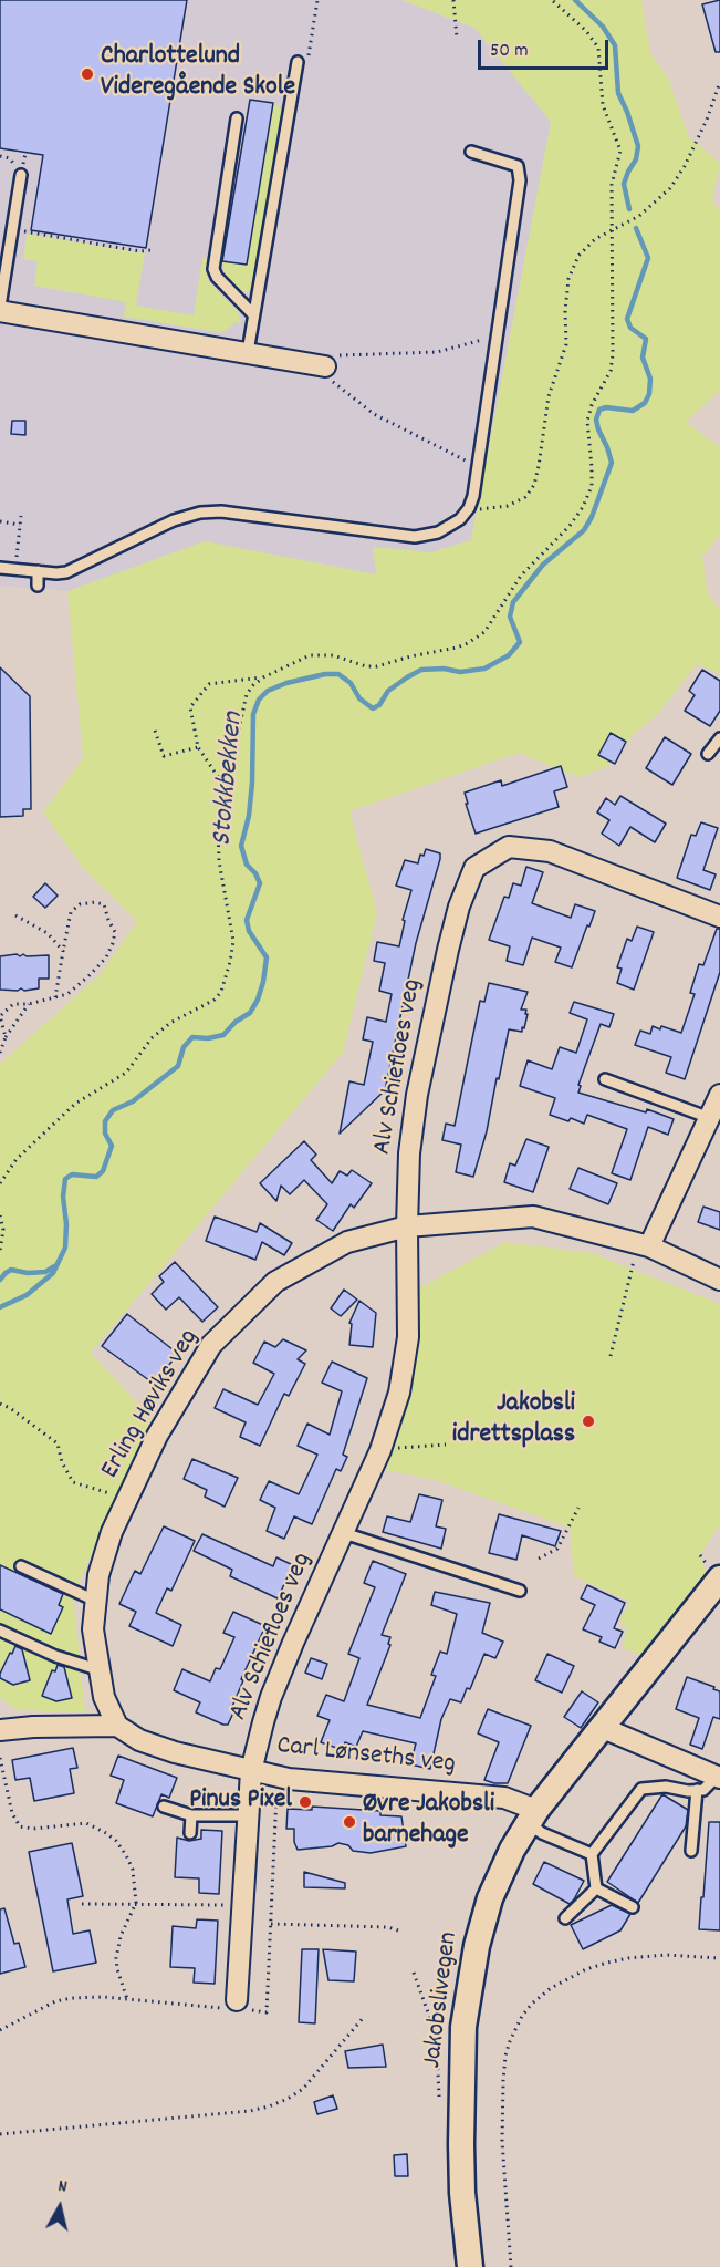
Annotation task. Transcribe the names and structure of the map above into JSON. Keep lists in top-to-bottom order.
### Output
{
  "streets": {
    "street": [
      "Alv Schiefloes veg",
      "Erling Høviks veg",
      "Carl Lønseths veg",
      "Jakobslivegen"
    ]
  },
  "crossings": [
    ["Alv Schiefloes veg", "Erling Høviks veg"],
    ["Alv Schiefloes veg", "Carl Lønseths veg"],
    ["Erling Høviks veg", "Carl Lønseths veg"],
    ["Carl Lønseths veg", "Jakobslivegen"]
  ],
  "water": ["Stokkbekken"],
  "places": [
    "Charlottelund Videregående Skole",
    "Jakobsli idrettsplass",
    "Pinus Pixel",
    "Øvre Jakobsli barnehage"
  ],
  "scale_bar": "50 m",
  "north": "top"
}
